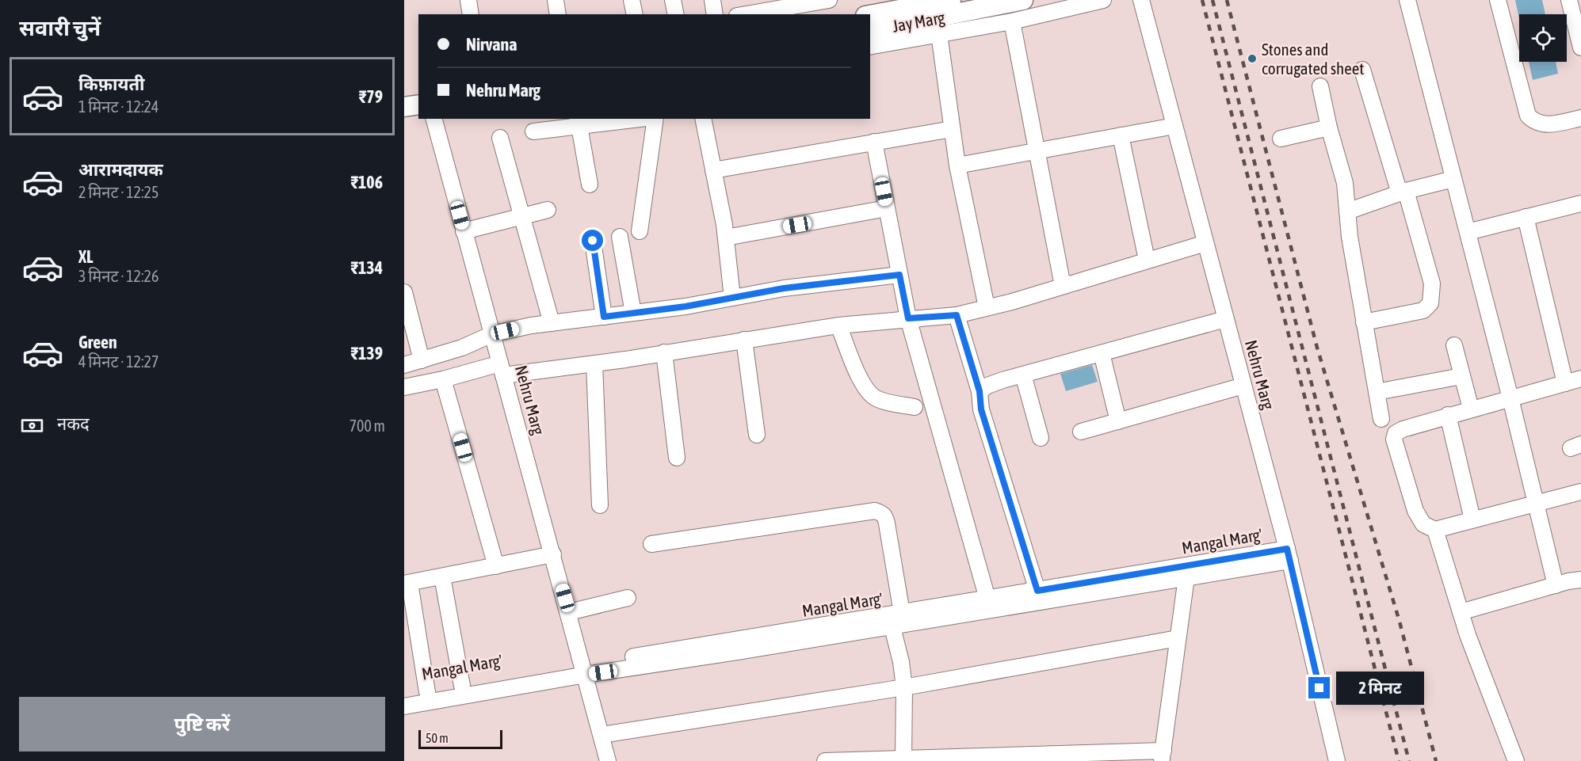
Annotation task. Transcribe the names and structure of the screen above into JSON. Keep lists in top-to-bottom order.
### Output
{
  "streets": {
    "main road": ["Jay Marg"],
    "street": ["Nehru Marg", "Mangal Marg'"]
  },
  "crossings": [
    ["Nehru Marg", "Mangal Marg'"]
  ],
  "places": ["Stones and corrugated sheet"],
  "scale_bar": "50 m",
  "page": {
    "heading": "सवारी चुनें",
    "banner": ["Nirvana", "Nehru Marg"],
    "list": [
      {
        "name": "किफ़ायती",
        "note": "1 मिनट · 12:24",
        "value": "₹79"
      },
      {
        "name": "आरामदायक",
        "note": "2 मिनट · 12:25",
        "value": "₹106"
      },
      {
        "name": "XL",
        "note": "3 मिनट · 12:26",
        "value": "₹134"
      },
      {
        "name": "Green",
        "note": "4 मिनट · 12:27",
        "value": "₹139"
      }
    ],
    "pay": ["नकद", "700 m"],
    "bubble": "2 मिनट",
    "buttons": "पुष्टि करें",
    "scale": "50 m"
  }
}
